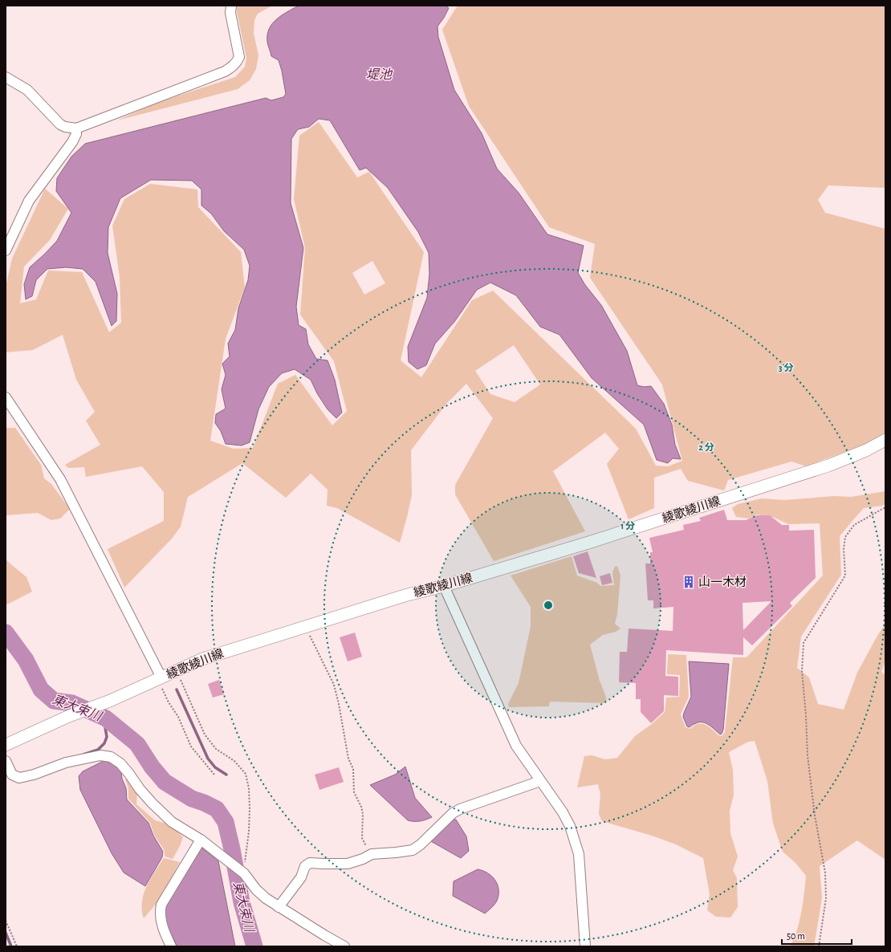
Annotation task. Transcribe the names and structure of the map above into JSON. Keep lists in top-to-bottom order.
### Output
{
  "streets": {
    "main road": ["綾歌綾川線"]
  },
  "water": ["堤池", "東大束川"],
  "places": {
    "building": ["山一木材"]
  },
  "scale_bar": "50 m",
  "rings": ["3 分", "2 分", "1 分"]
}
